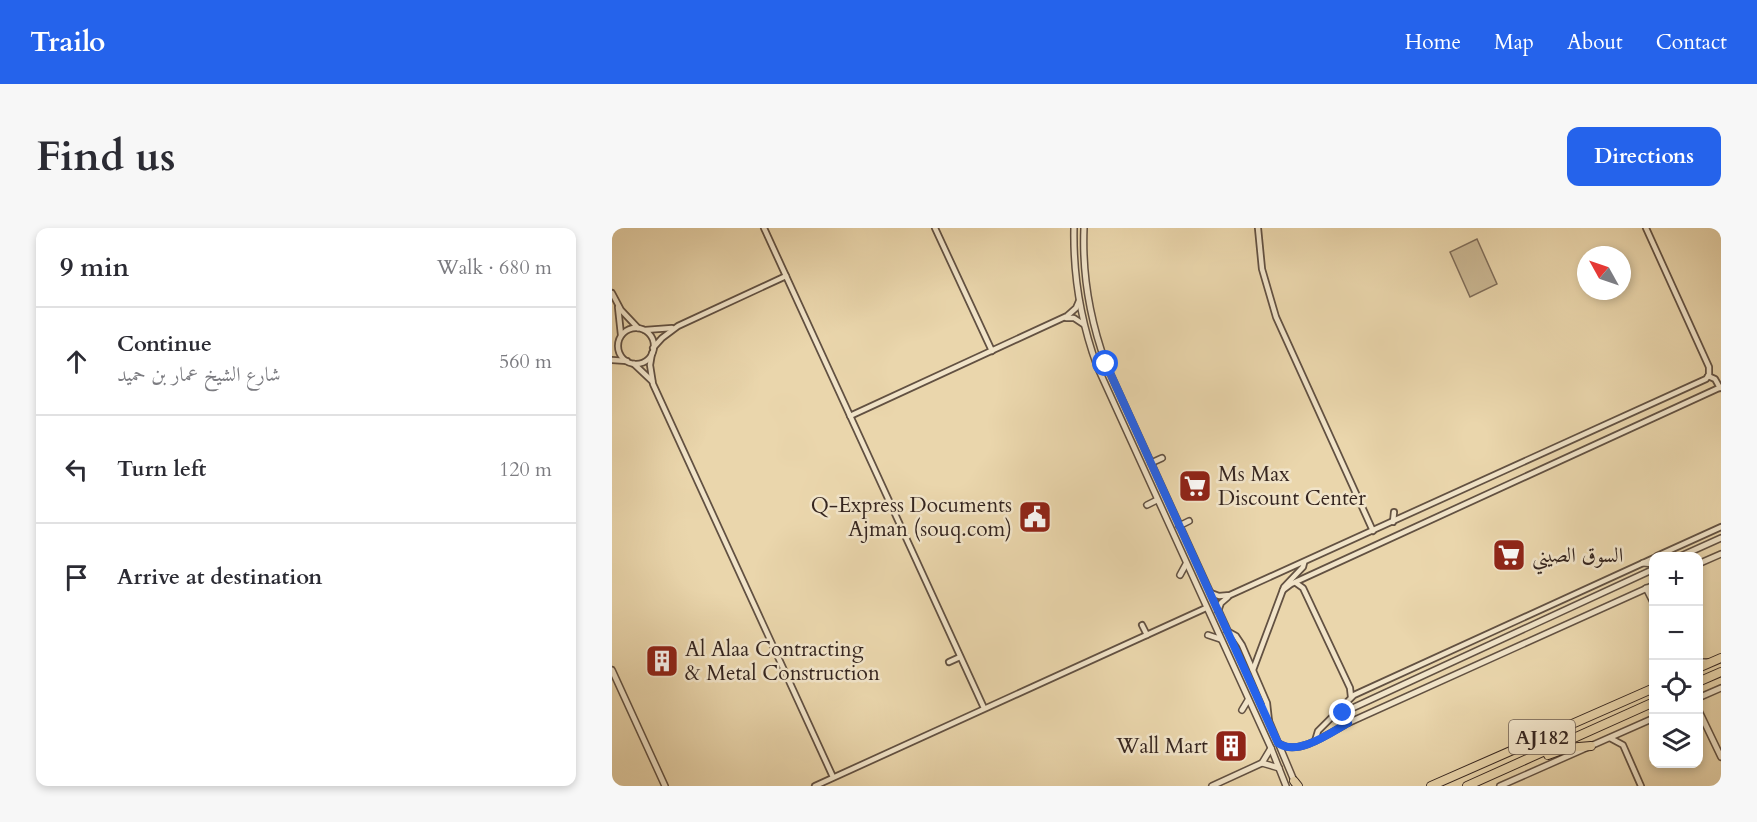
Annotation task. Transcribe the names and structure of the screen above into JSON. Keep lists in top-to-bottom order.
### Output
{
  "streets": {
    "highway": ["AJ182"]
  },
  "places": {
    "supermarket": ["Ms Max Discount Center", "السوق الصيني"],
    "public building": ["Q-Express Documents Ajman (souq.com)"],
    "building": ["Al Alaa Contracting & Metal Construction", "Wall Mart"]
  },
  "north": "top left",
  "page": {
    "header": "Trailo",
    "nav": [
      "Home",
      "Map",
      "About",
      "Contact"
    ],
    "buttons": "Directions",
    "title": "Find us",
    "heading": ["9 min", "Walk · 680 m"],
    "list": [
      ["Continue", "شارع الشيخ عمار بن حميد", "560 m"],
      ["Turn left", "120 m"],
      "Arrive at destination"
    ],
    "map_buttons": ["+", "−"]
  }
}
